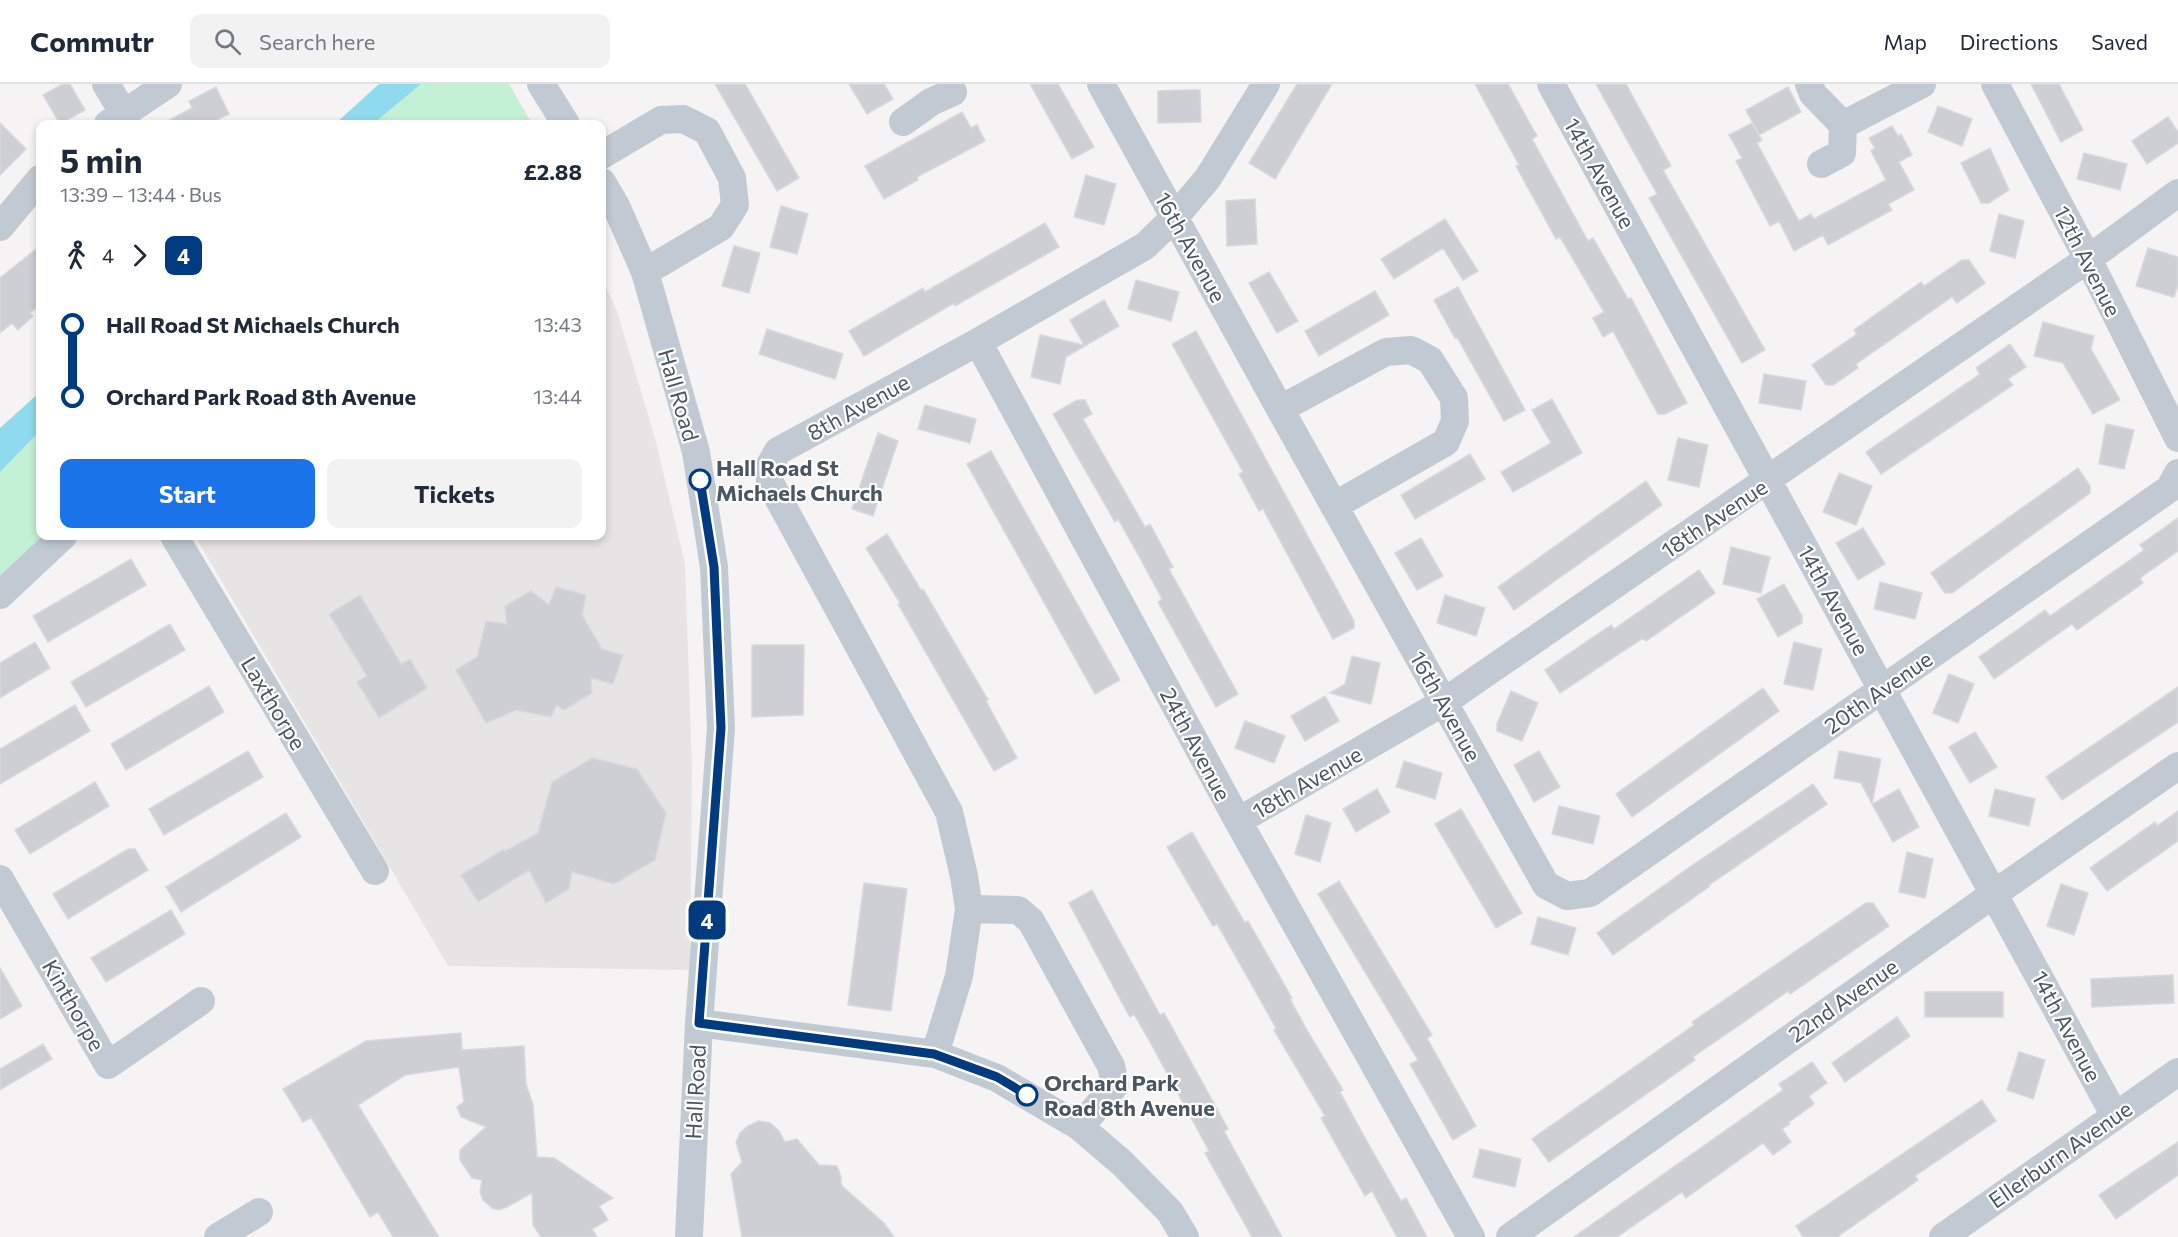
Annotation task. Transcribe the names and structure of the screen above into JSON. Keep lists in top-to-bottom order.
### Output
{
  "streets": {
    "street": [
      "14th Avenue",
      "16th Avenue",
      "12th Avenue",
      "Hall Road",
      "8th Avenue",
      "18th Avenue",
      "20th Avenue",
      "Laxthorpe",
      "24th Avenue",
      "22nd Avenue",
      "Kinthorpe",
      "Ellerburn Avenue"
    ]
  },
  "crossings": [
    ["14th Avenue", "18th Avenue"],
    ["14th Avenue", "20th Avenue"],
    ["14th Avenue", "22nd Avenue"],
    ["14th Avenue", "Ellerburn Avenue"],
    ["16th Avenue", "8th Avenue"],
    ["16th Avenue", "18th Avenue"],
    ["16th Avenue", "20th Avenue"],
    ["12th Avenue", "18th Avenue"],
    ["8th Avenue", "24th Avenue"],
    ["18th Avenue", "24th Avenue"]
  ],
  "places": ["Hall Road St Michaels Church", "Orchard Park Road 8th Avenue"],
  "lines": ["bus line 4"],
  "page": {
    "header": "Commutr",
    "search": "Search here",
    "nav": ["Map", "Directions", "Saved"],
    "on_map": "4",
    "heading": ["5 min", "13:39 – 13:44 · Bus", "£2.88"],
    "legs": ["4", "4"],
    "list": [
      {
        "name": "Hall Road St Michaels Church",
        "value": "13:43"
      },
      {
        "name": "Orchard Park Road 8th Avenue",
        "value": "13:44"
      }
    ],
    "buttons": ["Start", "Tickets"]
  }
}
